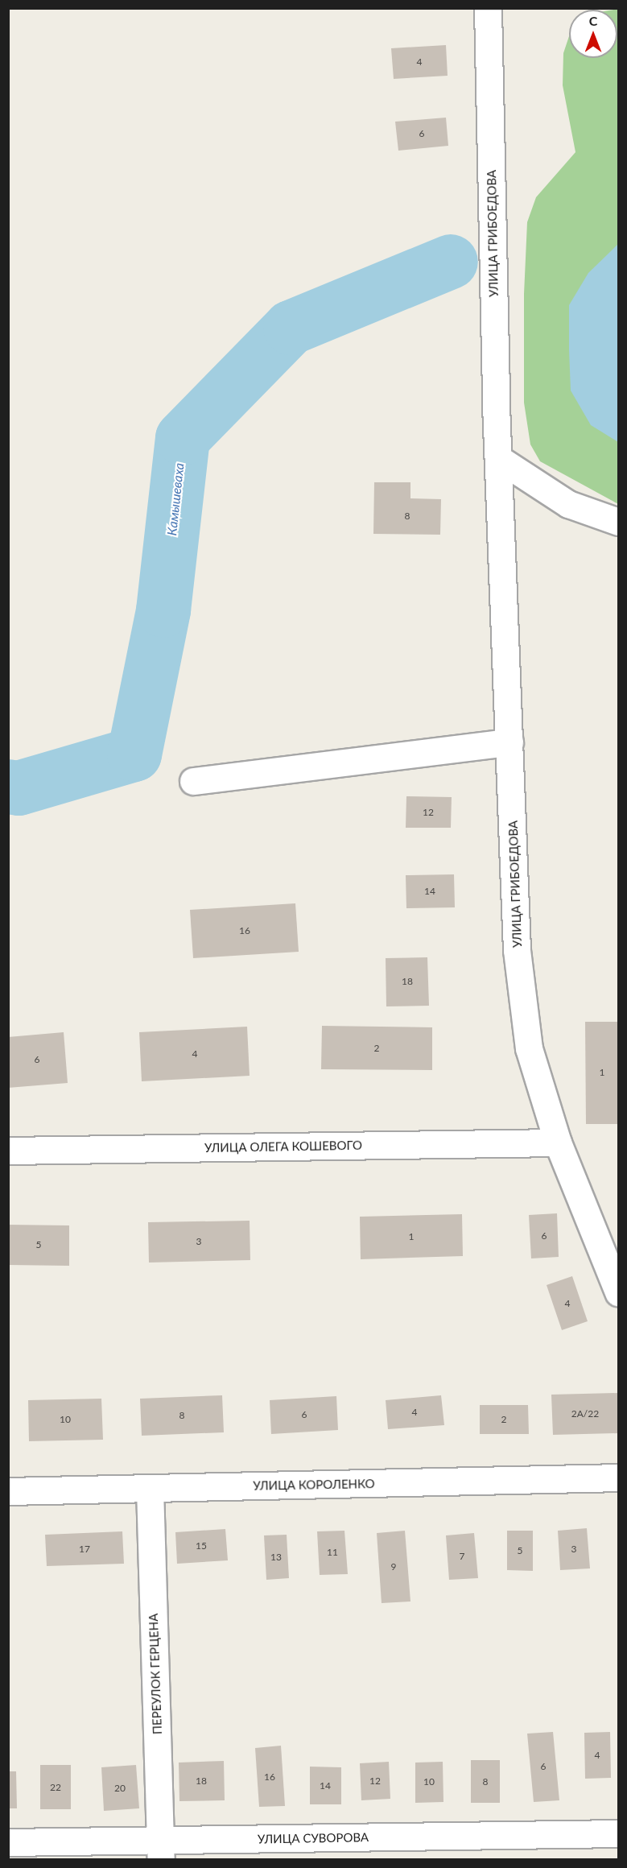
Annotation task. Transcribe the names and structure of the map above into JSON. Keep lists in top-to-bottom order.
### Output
{
  "streets": {
    "street": [
      "УЛИЦА ГРИБОЕДОВА",
      "УЛИЦА ОЛЕГА КОШЕВОГО",
      "УЛИЦА КОРОЛЕНКО",
      "ПЕРЕУЛОК ГЕРЦЕНА",
      "УЛИЦА СУВОРОВА"
    ]
  },
  "crossings": [
    ["УЛИЦА ГРИБОЕДОВА", "УЛИЦА ОЛЕГА КОШЕВОГО"],
    ["УЛИЦА КОРОЛЕНКО", "ПЕРЕУЛОК ГЕРЦЕНА"],
    ["ПЕРЕУЛОК ГЕРЦЕНА", "УЛИЦА СУВОРОВА"]
  ],
  "water": ["Камышеваха"],
  "house_numbers": [
    "4",
    "6",
    "8",
    "12",
    "14",
    "16",
    "18",
    "2",
    "4",
    "6",
    "1",
    "6",
    "1",
    "3",
    "5",
    "4",
    "4",
    "2А/22",
    "6",
    "8",
    "10",
    "2",
    "15",
    "17",
    "3",
    "5",
    "11",
    "7",
    "13",
    "9",
    "4",
    "6",
    "16",
    "18",
    "12",
    "10",
    "8",
    "14",
    "22",
    "20"
  ],
  "north": "top"
}
